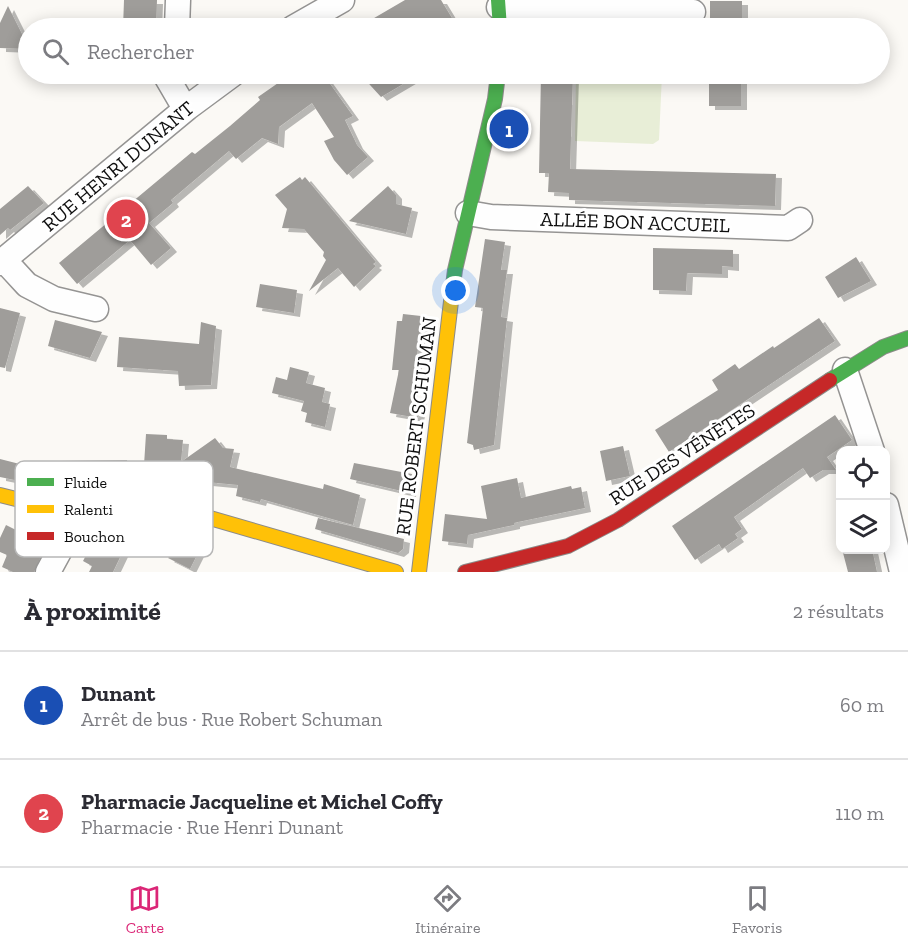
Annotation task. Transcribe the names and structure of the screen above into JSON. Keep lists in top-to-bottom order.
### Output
{
  "streets": {
    "street": [
      "RUE HENRI DUNANT",
      "ALLÉE BON ACCUEIL",
      "RUE ROBERT SCHUMAN",
      "RUE DES VÉNÈTES"
    ]
  },
  "crossings": [
    ["ALLÉE BON ACCUEIL", "RUE ROBERT SCHUMAN"]
  ],
  "legend": ["Fluide", "Ralenti", "Bouchon"],
  "page": {
    "search": "Rechercher",
    "pins": ["1", "2"],
    "heading": ["À proximité", "2 résultats"],
    "list": [
      {
        "mark": "1",
        "name": "Dunant",
        "note": "Arrêt de bus · Rue Robert Schuman",
        "value": "60 m"
      },
      {
        "mark": "2",
        "name": "Pharmacie Jacqueline et Michel Coffy",
        "note": "Pharmacie · Rue Henri Dunant",
        "value": "110 m"
      }
    ],
    "nav": ["Carte", "Itinéraire", "Favoris"]
  }
}
